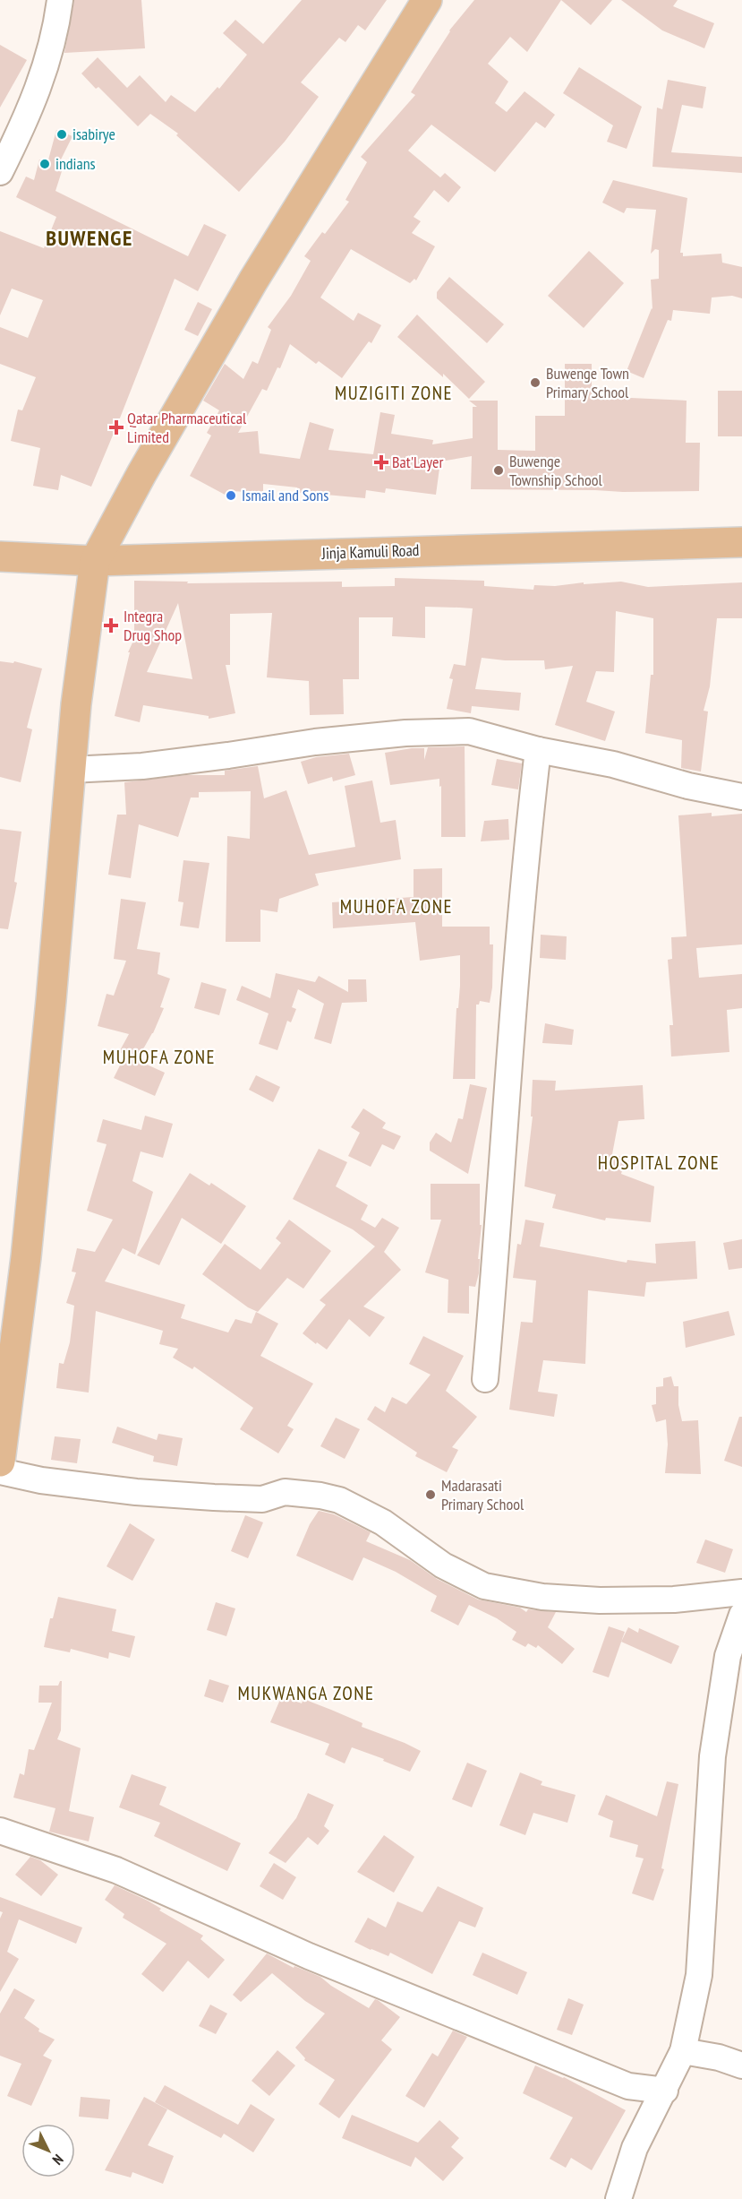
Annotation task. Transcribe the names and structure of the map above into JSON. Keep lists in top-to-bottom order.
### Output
{
  "streets": {
    "main road": ["Jinja Kamuli Road"]
  },
  "districts": [
    "BUWENGE",
    "MUZIGITI ZONE",
    "MUHOFA ZONE",
    "MUHOFA ZONE",
    "HOSPITAL ZONE",
    "MUKWANGA ZONE"
  ],
  "places": {
    "other": [
      "isabirye",
      "indians",
      "Buwenge Town Primary School",
      "Buwenge Township School",
      "Ismail and Sons",
      "Madarasati Primary School"
    ],
    "health": ["Qatar Pharmaceutical Limited", "Bat'Layer", "Integra Drug Shop"]
  },
  "north": "bottom right"
}
